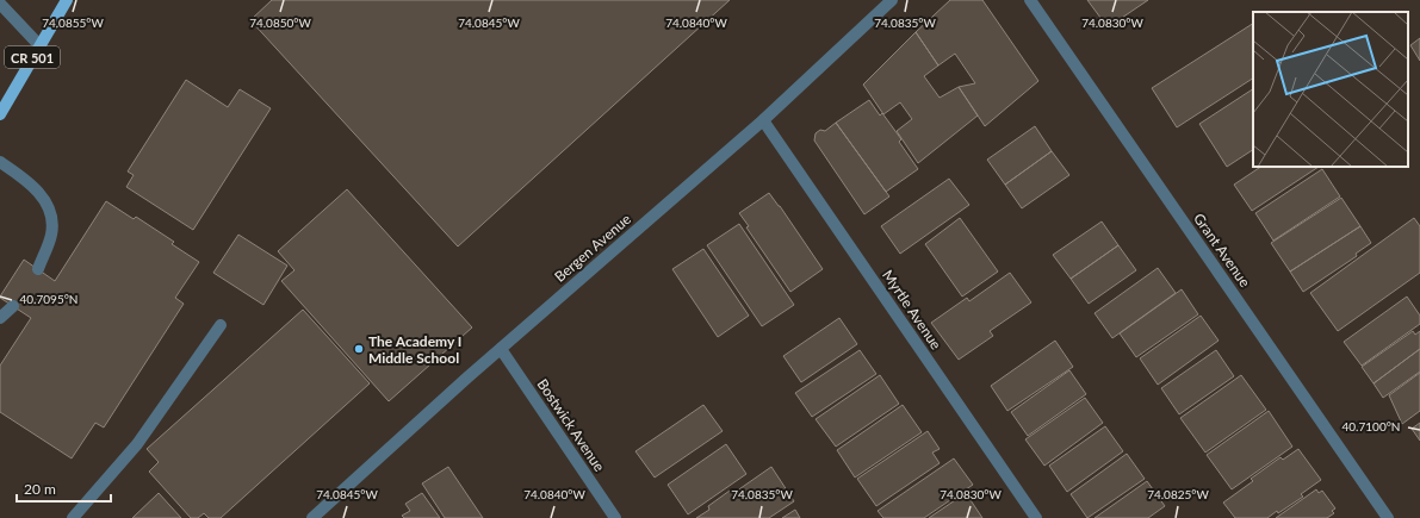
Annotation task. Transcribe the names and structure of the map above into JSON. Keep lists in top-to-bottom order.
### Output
{
  "streets": {
    "main road": ["CR 501"],
    "street": [
      "Bergen Avenue",
      "Grant Avenue",
      "Myrtle Avenue",
      "Bostwick Avenue"
    ]
  },
  "crossings": [
    ["Bergen Avenue", "Myrtle Avenue"],
    ["Bergen Avenue", "Bostwick Avenue"]
  ],
  "places": ["The Academy I Middle School"],
  "scale_bar": "20 m",
  "coordinates": [
    "74.0855°W",
    "74.0850°W",
    "74.0845°W",
    "74.0840°W",
    "74.0835°W",
    "74.0830°W",
    "40.7095°N",
    "40.7100°N",
    "74.0825°W"
  ]
}
